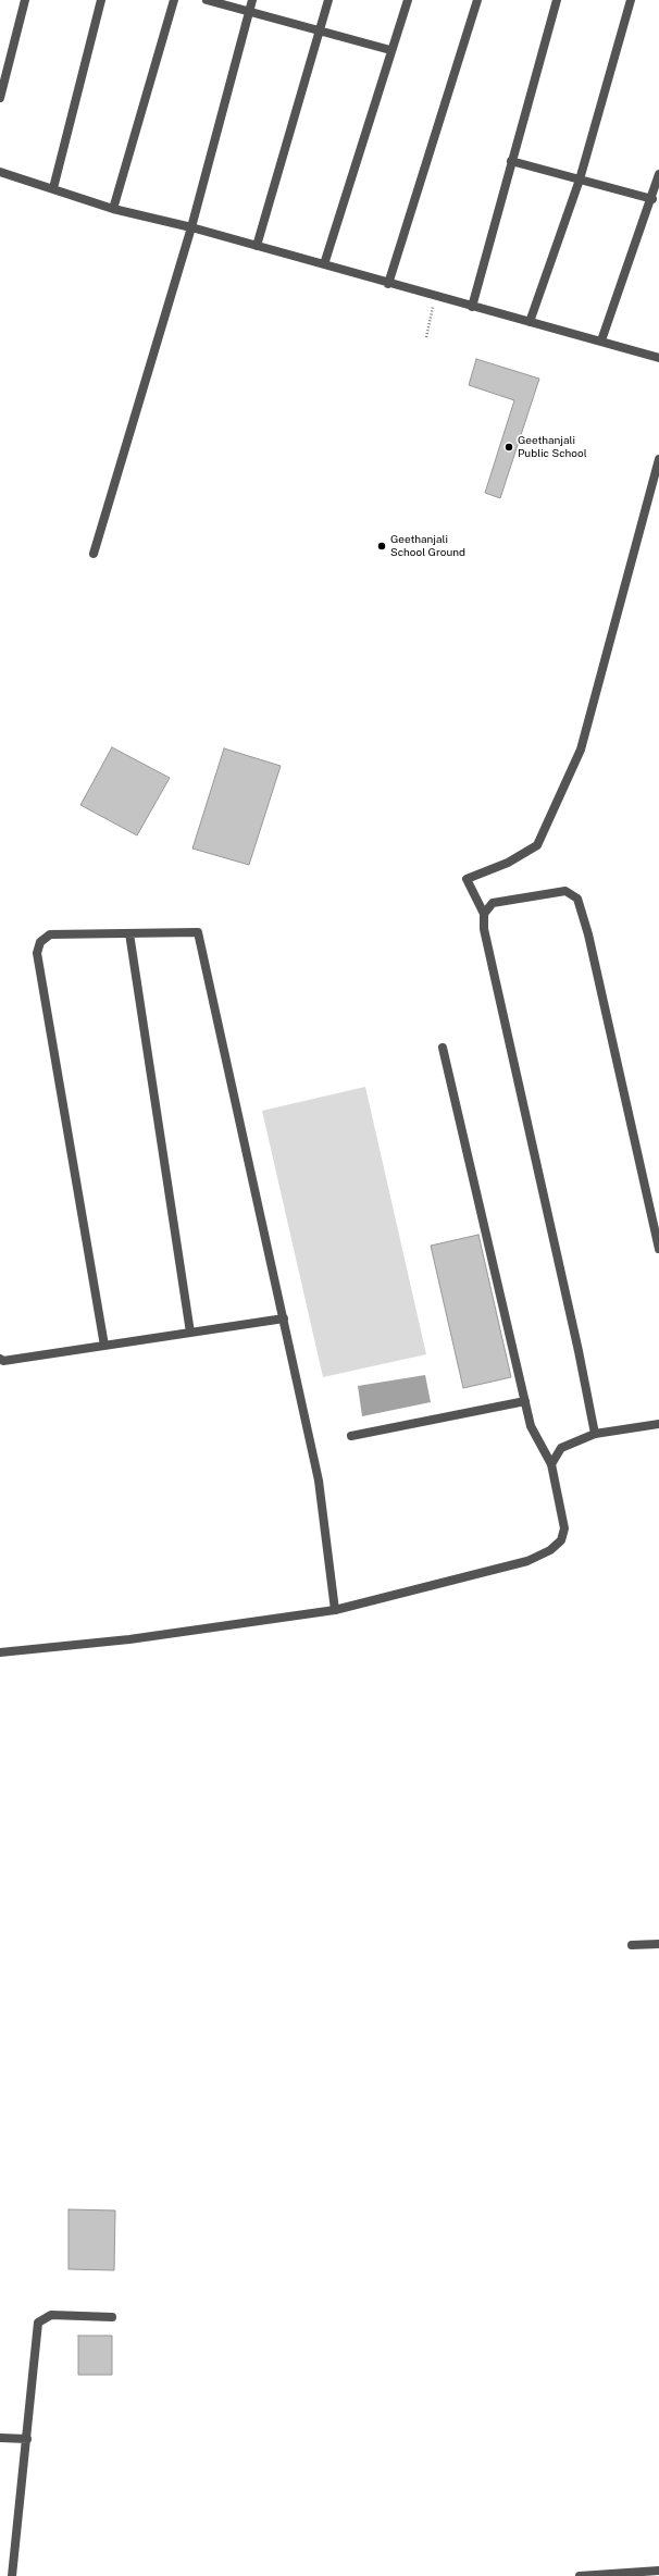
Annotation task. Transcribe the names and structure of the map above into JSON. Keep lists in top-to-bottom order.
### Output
{
  "places": ["Geethanjali Public School", "Geethanjali School Ground"]
}
